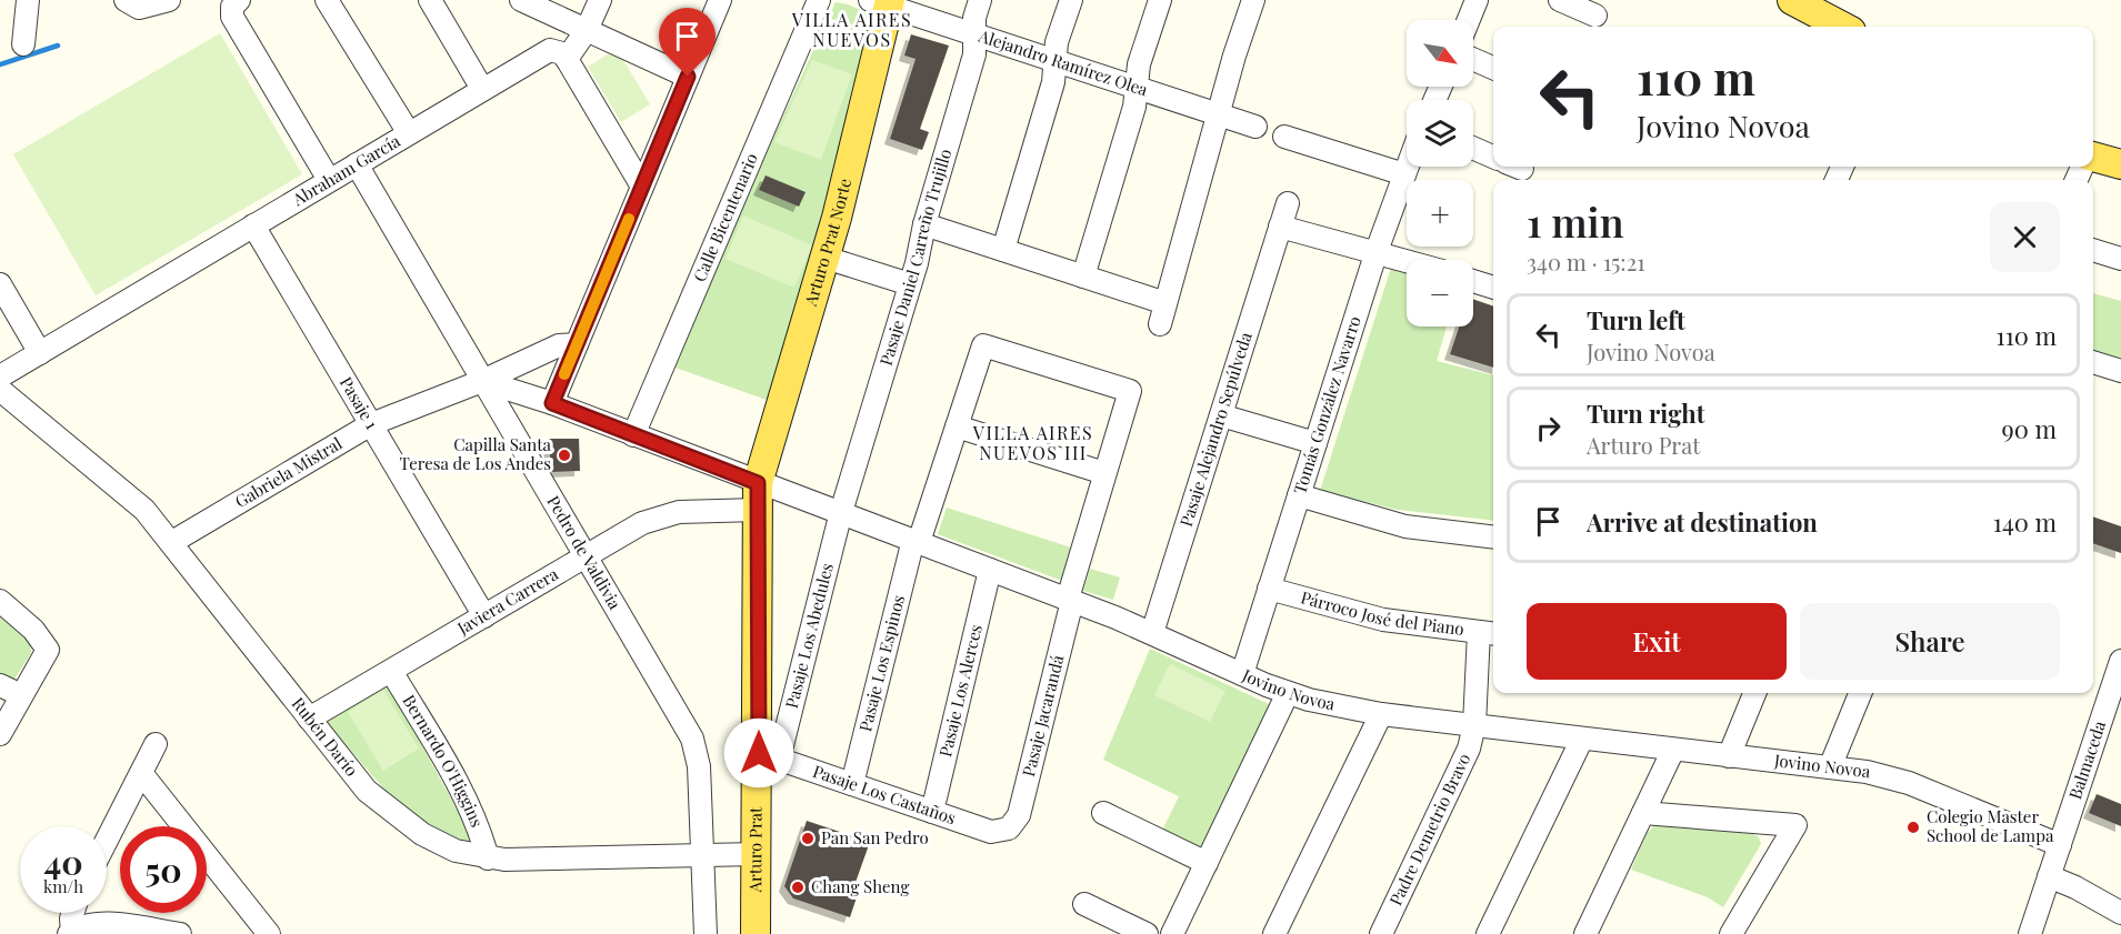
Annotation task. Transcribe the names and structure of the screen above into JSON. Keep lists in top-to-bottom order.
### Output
{
  "streets": {
    "main road": ["Arturo Prat Norte", "Arturo Prat"],
    "street": [
      "Alejandro Ramírez Olea",
      "Abraham García",
      "Calle Bicentenario",
      "Pasaje Daniel Carreño Trujillo",
      "Pasaje 1",
      "Tomás González Navarro",
      "Pasaje Alejandro Sepúlveda",
      "Gabriela Mistral",
      "Pedro de Valdivia",
      "Javiera Carrera",
      "Párroco José del Piano",
      "Pasaje Los Abedules",
      "Pasaje Los Espinos",
      "Jovino Novoa",
      "Pasaje Los Alerces",
      "Pasaje Jacarandá",
      "Rubén Darío",
      "Balmaceda",
      "Bernardo O'Higgins",
      "Pasaje Los Castaños",
      "Padre Demetrio Bravo"
    ]
  },
  "crossings": [
    ["Alejandro Ramírez Olea", "Arturo Prat Norte"],
    ["Alejandro Ramírez Olea", "Pasaje Daniel Carreño Trujillo"],
    ["Abraham García", "Pasaje 1"],
    ["Abraham García", "Pedro de Valdivia"],
    ["Calle Bicentenario", "Jovino Novoa"],
    ["Arturo Prat Norte", "Javiera Carrera"],
    ["Arturo Prat Norte", "Jovino Novoa"],
    ["Arturo Prat Norte", "Arturo Prat"],
    ["Pasaje Daniel Carreño Trujillo", "Pasaje Los Abedules"],
    ["Pasaje Daniel Carreño Trujillo", "Jovino Novoa"],
    ["Pasaje 1", "Gabriela Mistral"],
    ["Pasaje 1", "Javiera Carrera"],
    ["Tomás González Navarro", "Párroco José del Piano"],
    ["Tomás González Navarro", "Jovino Novoa"],
    ["Pasaje Alejandro Sepúlveda", "Jovino Novoa"],
    ["Gabriela Mistral", "Pedro de Valdivia"],
    ["Gabriela Mistral", "Rubén Darío"],
    ["Pedro de Valdivia", "Javiera Carrera"],
    ["Pedro de Valdivia", "Rubén Darío"],
    ["Javiera Carrera", "Jovino Novoa"],
    ["Javiera Carrera", "Rubén Darío"],
    ["Javiera Carrera", "Bernardo O'Higgins"],
    ["Javiera Carrera", "Arturo Prat"],
    ["Párroco José del Piano", "Padre Demetrio Bravo"],
    ["Pasaje Los Abedules", "Jovino Novoa"],
    ["Pasaje Los Abedules", "Pasaje Los Castaños"],
    ["Pasaje Los Abedules", "Arturo Prat"],
    ["Pasaje Los Espinos", "Jovino Novoa"],
    ["Pasaje Los Espinos", "Pasaje Jacarandá"],
    ["Pasaje Los Espinos", "Pasaje Los Castaños"],
    ["Jovino Novoa", "Pasaje Los Alerces"],
    ["Jovino Novoa", "Pasaje Jacarandá"],
    ["Jovino Novoa", "Balmaceda"],
    ["Jovino Novoa", "Padre Demetrio Bravo"],
    ["Jovino Novoa", "Arturo Prat"],
    ["Pasaje Los Alerces", "Pasaje Los Castaños"],
    ["Pasaje Jacarandá", "Pasaje Los Castaños"],
    ["Rubén Darío", "Bernardo O'Higgins"],
    ["Rubén Darío", "Arturo Prat"],
    ["Pasaje Los Castaños", "Arturo Prat"]
  ],
  "districts": ["VILLA AIRES NUEVOS", "VILLA AIRES NUEVOS III"],
  "places": [
    "Capilla Santa Teresa de Los Andes",
    "Colegio Master School de Lampa",
    "Pan San Pedro",
    "Chang Sheng"
  ],
  "north": "bottom right",
  "page": {
    "map_buttons": ["+", "−"],
    "turn": ["110 m", "Jovino Novoa"],
    "heading": ["1 min", "340 m · 15:21"],
    "list": [
      {
        "name": "Turn left",
        "note": "Jovino Novoa",
        "value": "110 m"
      },
      {
        "name": "Turn right",
        "note": "Arturo Prat",
        "value": "90 m"
      },
      {
        "name": "Arrive at destination",
        "value": "140 m"
      }
    ],
    "buttons": ["Exit", "Share"],
    "speed": "40 km/h",
    "limit": "50"
  }
}
